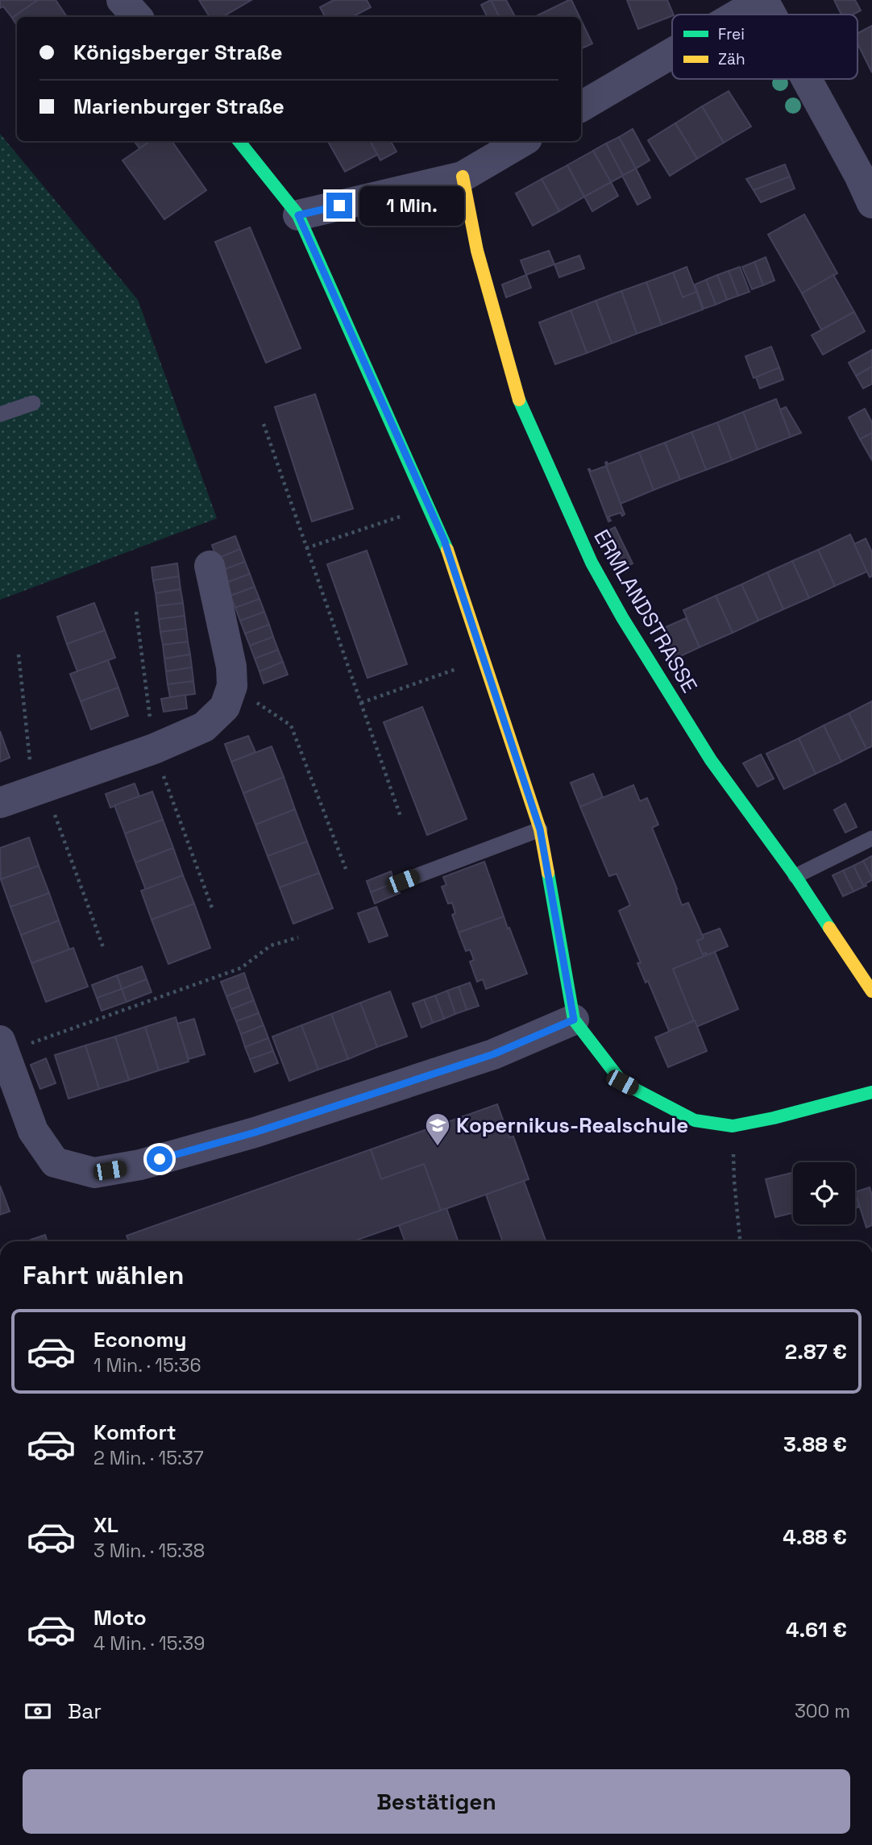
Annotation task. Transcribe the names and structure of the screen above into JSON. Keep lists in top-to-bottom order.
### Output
{
  "streets": {
    "street": ["ERMLANDSTRASSE"]
  },
  "places": {
    "school or university": ["Kopernikus-Realschule"]
  },
  "legend": ["Frei", "Zäh"],
  "page": {
    "banner": ["Königsberger Straße", "Marienburger Straße"],
    "bubble": "1 Min.",
    "heading": "Fahrt wählen",
    "list": [
      {
        "name": "Economy",
        "note": "1 Min. · 15:36",
        "value": "2.87 €"
      },
      {
        "name": "Komfort",
        "note": "2 Min. · 15:37",
        "value": "3.88 €"
      },
      {
        "name": "XL",
        "note": "3 Min. · 15:38",
        "value": "4.88 €"
      },
      {
        "name": "Moto",
        "note": "4 Min. · 15:39",
        "value": "4.61 €"
      }
    ],
    "pay": ["Bar", "300 m"],
    "buttons": "Bestätigen"
  }
}
